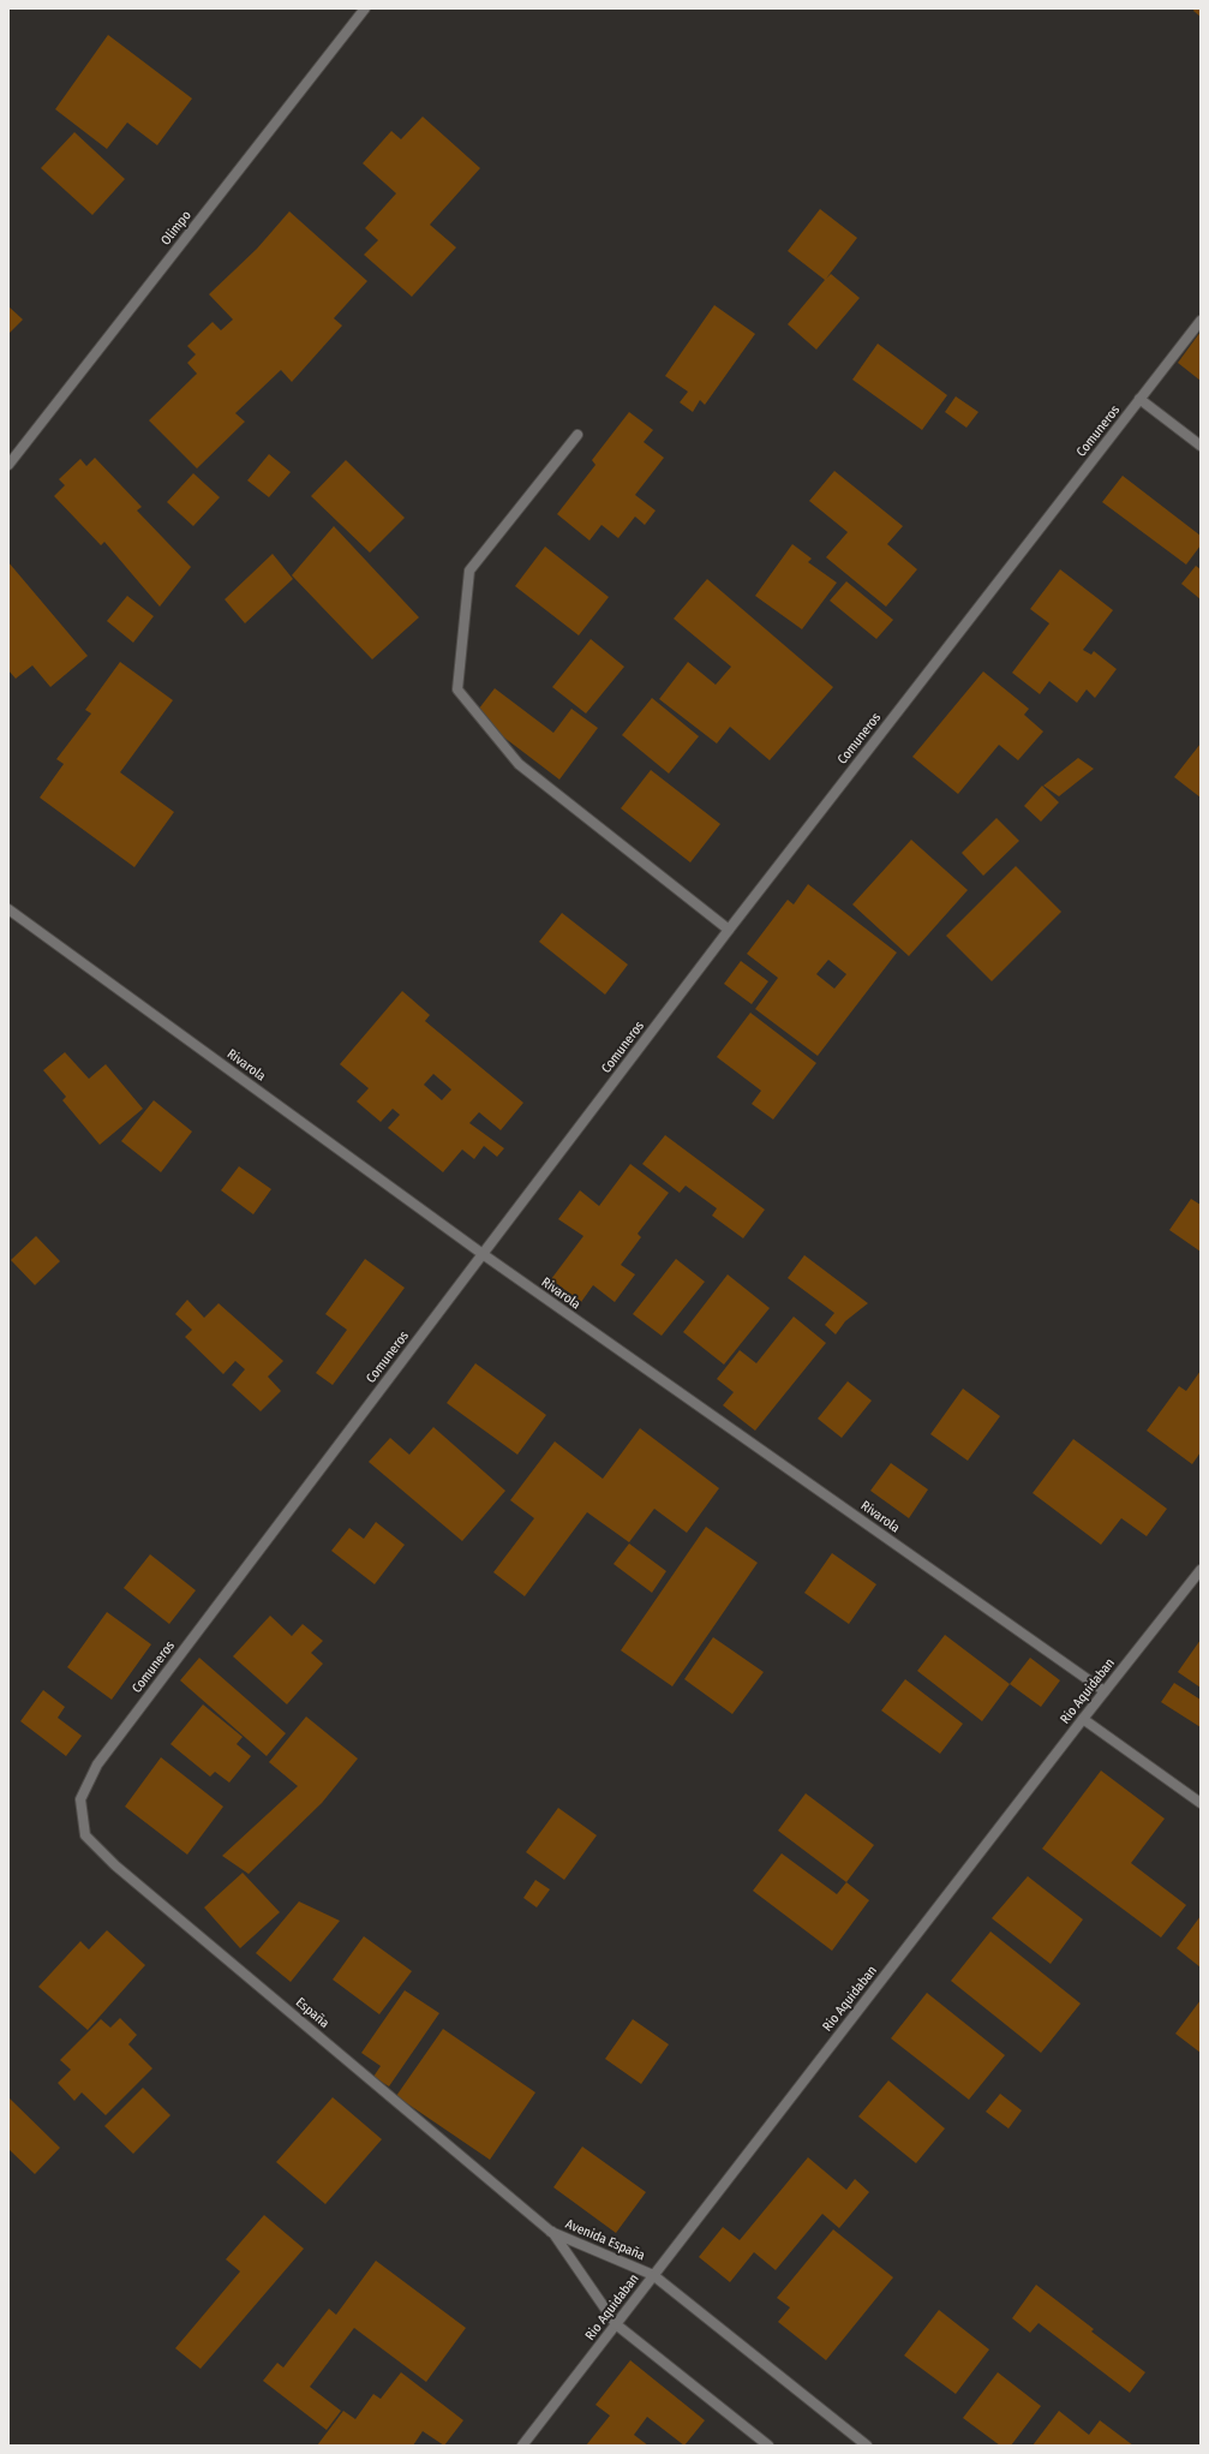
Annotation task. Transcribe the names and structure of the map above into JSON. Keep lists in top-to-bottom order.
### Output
{
  "streets": {
    "street": [
      "Olimpo",
      "Comuneros",
      "Rivarola",
      "Rio Aquidaban",
      "España",
      "Avenida España"
    ]
  },
  "crossings": [
    ["Comuneros", "Rivarola"],
    ["Comuneros", "España"],
    ["Rivarola", "Rio Aquidaban"],
    ["Rio Aquidaban", "Avenida España"],
    ["España", "Avenida España"]
  ]
}
